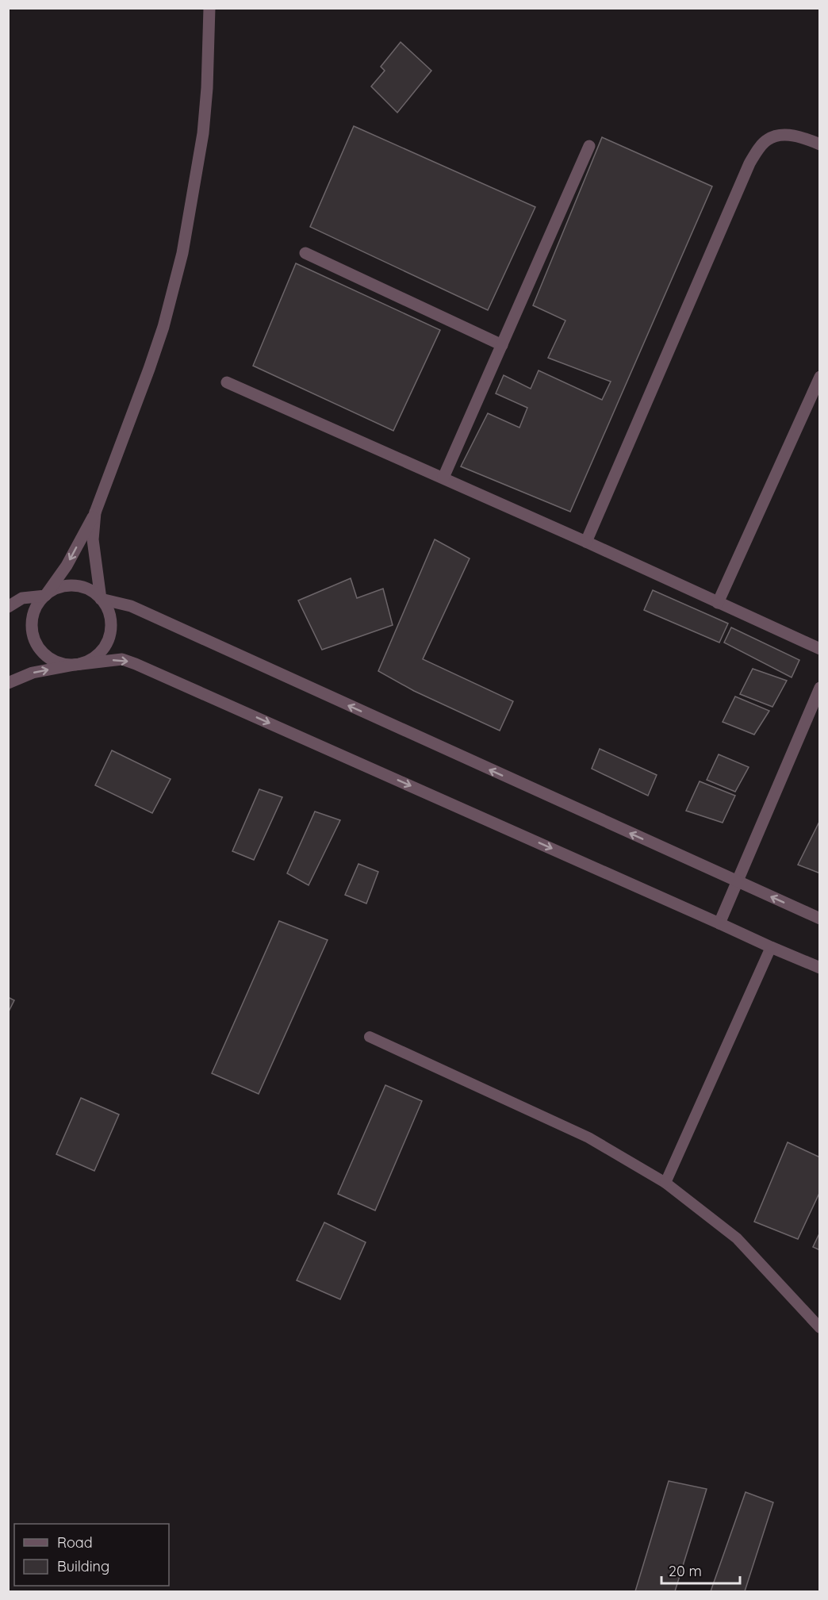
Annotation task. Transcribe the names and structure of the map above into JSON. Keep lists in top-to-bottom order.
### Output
{
  "legend": ["Road", "Building"],
  "scale_bar": "20 m"
}
